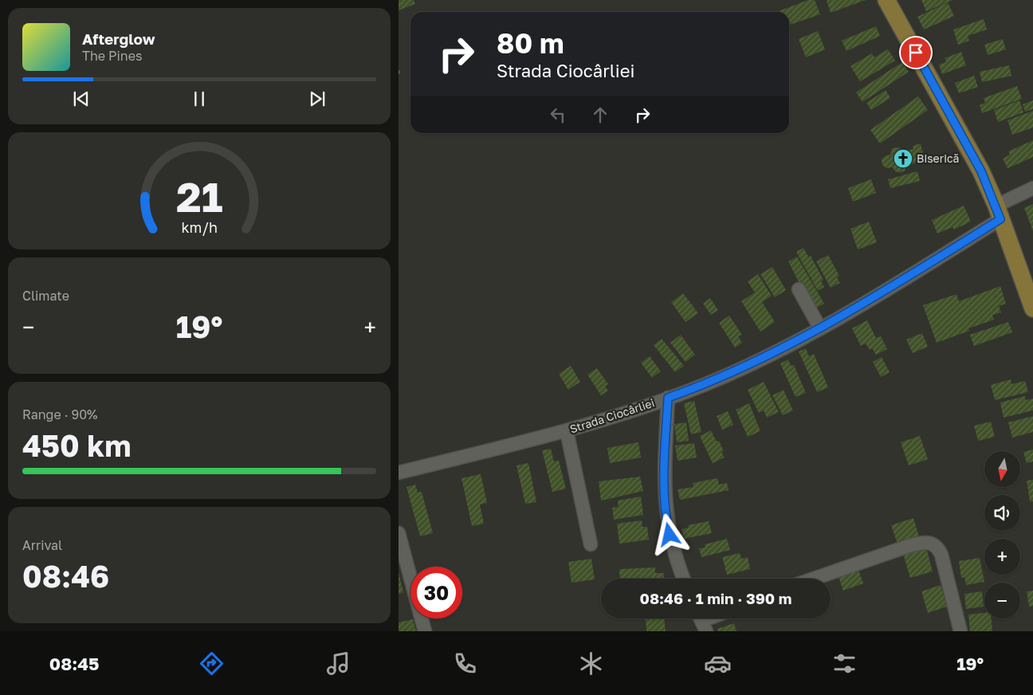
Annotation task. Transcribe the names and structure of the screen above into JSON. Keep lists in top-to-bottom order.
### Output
{
  "streets": {
    "street": ["Strada Ciocârliei"]
  },
  "places": {
    "church": ["Biserică"]
  },
  "north": "bottom",
  "page": {
    "turn": ["80 m", "Strada Ciocârliei"],
    "song": ["Afterglow", "The Pines"],
    "tile": [
      "Climate",
      ["Range · 90%", "450 km"],
      ["Arrival", "08:46"]
    ],
    "heat": ["−", "19°", "+"],
    "map_buttons": ["+", "−"],
    "limit": "30",
    "trip": "08:46 · 1 min · 390 m",
    "tabs": ["08:45", "19°"],
    "gauge": ["21", "km/h"]
  }
}
